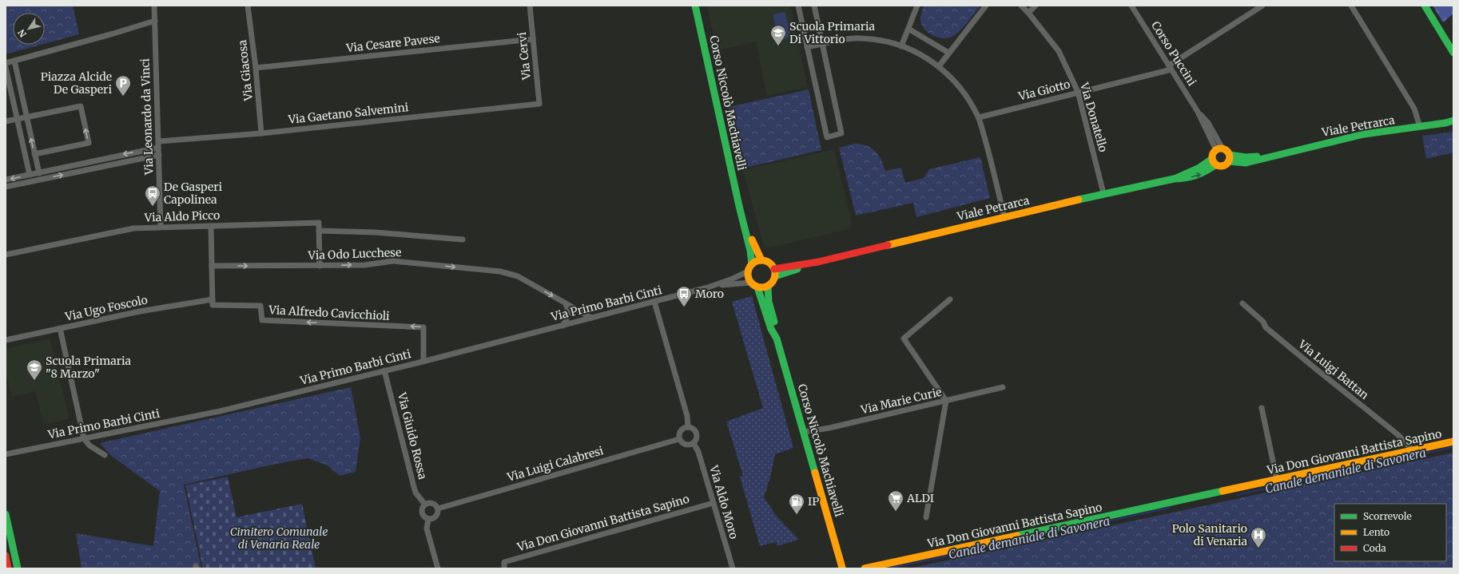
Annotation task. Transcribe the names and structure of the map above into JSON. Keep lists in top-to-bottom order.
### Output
{
  "streets": {
    "street": [
      "Via Cesare Pavese",
      "Corso Puccini",
      "Via Cervi",
      "Via Giacosa",
      "Via Giotto",
      "Corso Niccolò Machiavelli",
      "Via Gaetano Salvemini",
      "Via Leonardo da Vinci",
      "Via Donatello",
      "Viale Petrarca",
      "Via Aldo Picco",
      "Via Odo Lucchese",
      "Via Primo Barbi Cinti",
      "Via Ugo Foscolo",
      "Via Alfredo Cavicchioli",
      "Via Luigi Battan",
      "Via Marie Curie",
      "Via Giuido Rossa",
      "Via Don Giovanni Battista Sapino",
      "Via Luigi Calabresi",
      "Via Aldo Moro"
    ]
  },
  "crossings": [
    ["Via Cesare Pavese", "Via Cervi"],
    ["Via Cesare Pavese", "Via Giacosa"],
    ["Corso Puccini", "Via Giotto"],
    ["Corso Puccini", "Viale Petrarca"],
    ["Via Cervi", "Via Gaetano Salvemini"],
    ["Via Giacosa", "Via Gaetano Salvemini"],
    ["Via Giotto", "Via Donatello"],
    ["Corso Niccolò Machiavelli", "Viale Petrarca"],
    ["Corso Niccolò Machiavelli", "Via Primo Barbi Cinti"],
    ["Corso Niccolò Machiavelli", "Via Marie Curie"],
    ["Via Gaetano Salvemini", "Via Leonardo da Vinci"],
    ["Via Leonardo da Vinci", "Via Aldo Picco"],
    ["Via Donatello", "Viale Petrarca"],
    ["Viale Petrarca", "Via Primo Barbi Cinti"],
    ["Via Primo Barbi Cinti", "Via Alfredo Cavicchioli"],
    ["Via Primo Barbi Cinti", "Via Giuido Rossa"],
    ["Via Ugo Foscolo", "Via Alfredo Cavicchioli"],
    ["Via Luigi Battan", "Via Don Giovanni Battista Sapino"],
    ["Via Giuido Rossa", "Via Luigi Calabresi"],
    ["Via Don Giovanni Battista Sapino", "Via Aldo Moro"],
    ["Via Luigi Calabresi", "Via Aldo Moro"]
  ],
  "one_way": ["Via Alfredo Cavicchioli"],
  "water": ["Canale demaniale di Savonera"],
  "parks": ["Cimitero Comunale di Venaria Reale"],
  "places": {
    "school or university": ["Scuola Primaria Di Vittorio", "Scuola Primaria \"8 Marzo\""],
    "parking": ["Piazza Alcide De Gasperi"],
    "bus stop": ["De Gasperi Capolinea", "Moro"],
    "supermarket": ["ALDI"],
    "fuel station": ["IP"],
    "hospital": ["Polo Sanitario di Venaria"]
  },
  "legend": ["Scorrevole", "Lento", "Coda"],
  "north": "bottom left"
}
